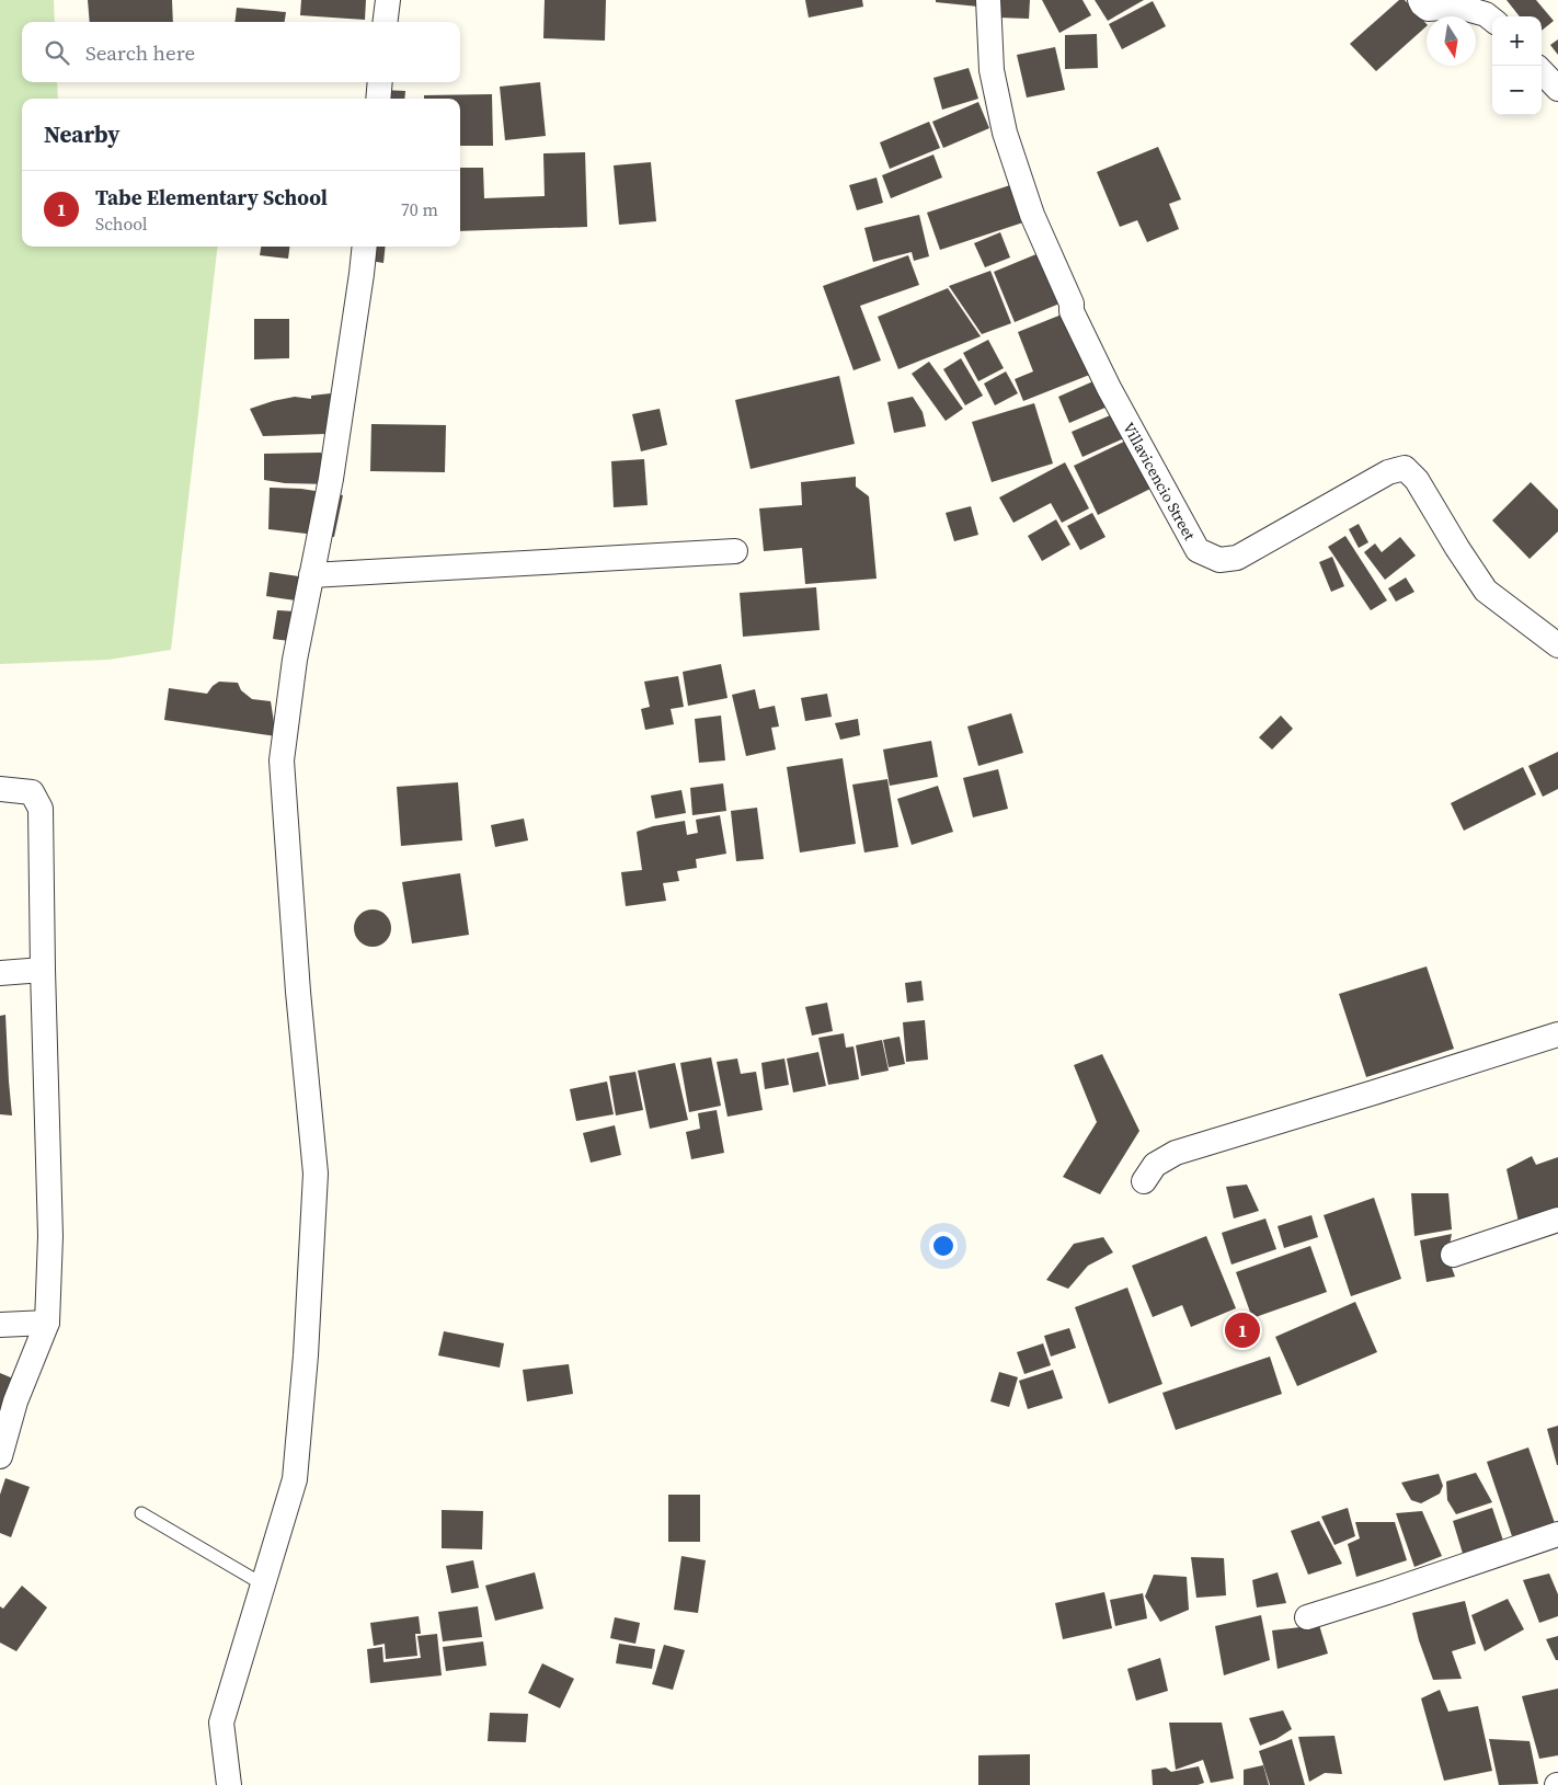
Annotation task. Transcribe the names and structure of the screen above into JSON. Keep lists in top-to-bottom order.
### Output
{
  "streets": {
    "street": ["Villavicencio Street"]
  },
  "north": "bottom",
  "page": {
    "map_buttons": ["+", "−"],
    "search": "Search here",
    "heading": "Nearby",
    "list": [
      {
        "mark": "1",
        "name": "Tabe Elementary School",
        "note": "School",
        "value": "70 m"
      }
    ],
    "pins": "1"
  }
}
